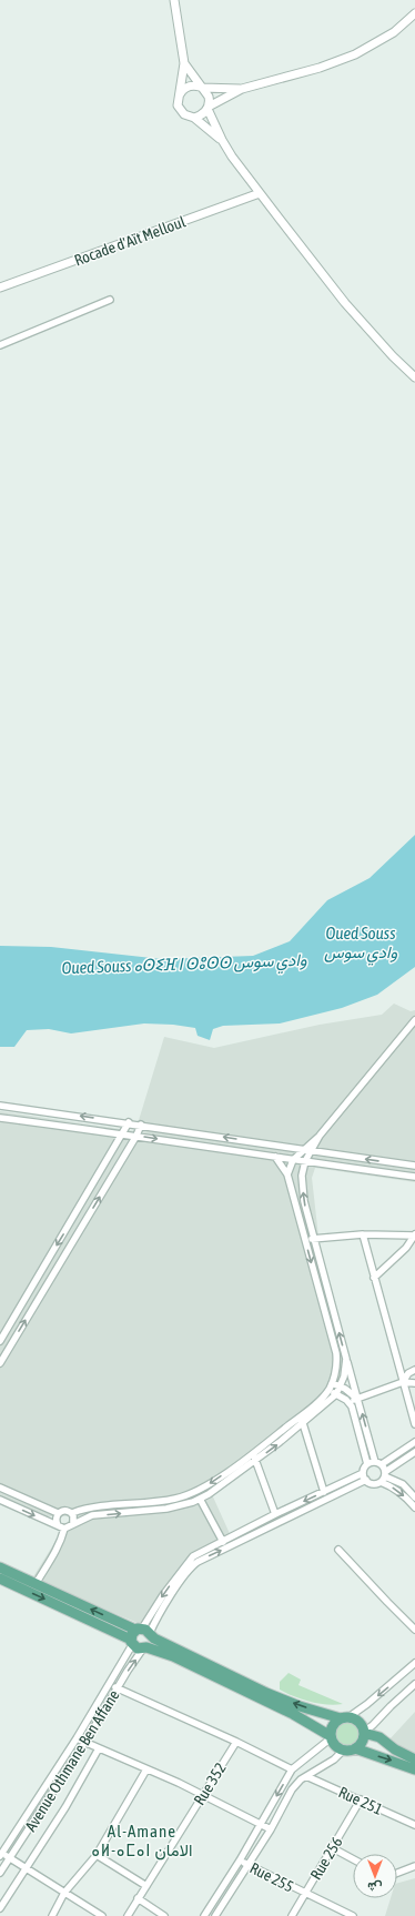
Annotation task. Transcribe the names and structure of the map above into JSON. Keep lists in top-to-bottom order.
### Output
{
  "streets": {
    "street": [
      "Rocade d'Aït Melloul",
      "Avenue Othmane Ben Affane",
      "Rue 352",
      "Rue 251",
      "Rue 256",
      "Rue 255"
    ]
  },
  "crossings": [
    ["Rue 251", "Rue 256"],
    ["Rue 256", "Rue 255"]
  ],
  "districts": ["Al-Amane ⴰⵍ-ⴰⵎⴰⵏ الامان"],
  "water": ["Oued Souss وادي سوس", "Oued Souss ⴰⵙⵉⴼ ⵏ ⵙⵓⵙⵙ وادي سوس"],
  "north": "bottom"
}
